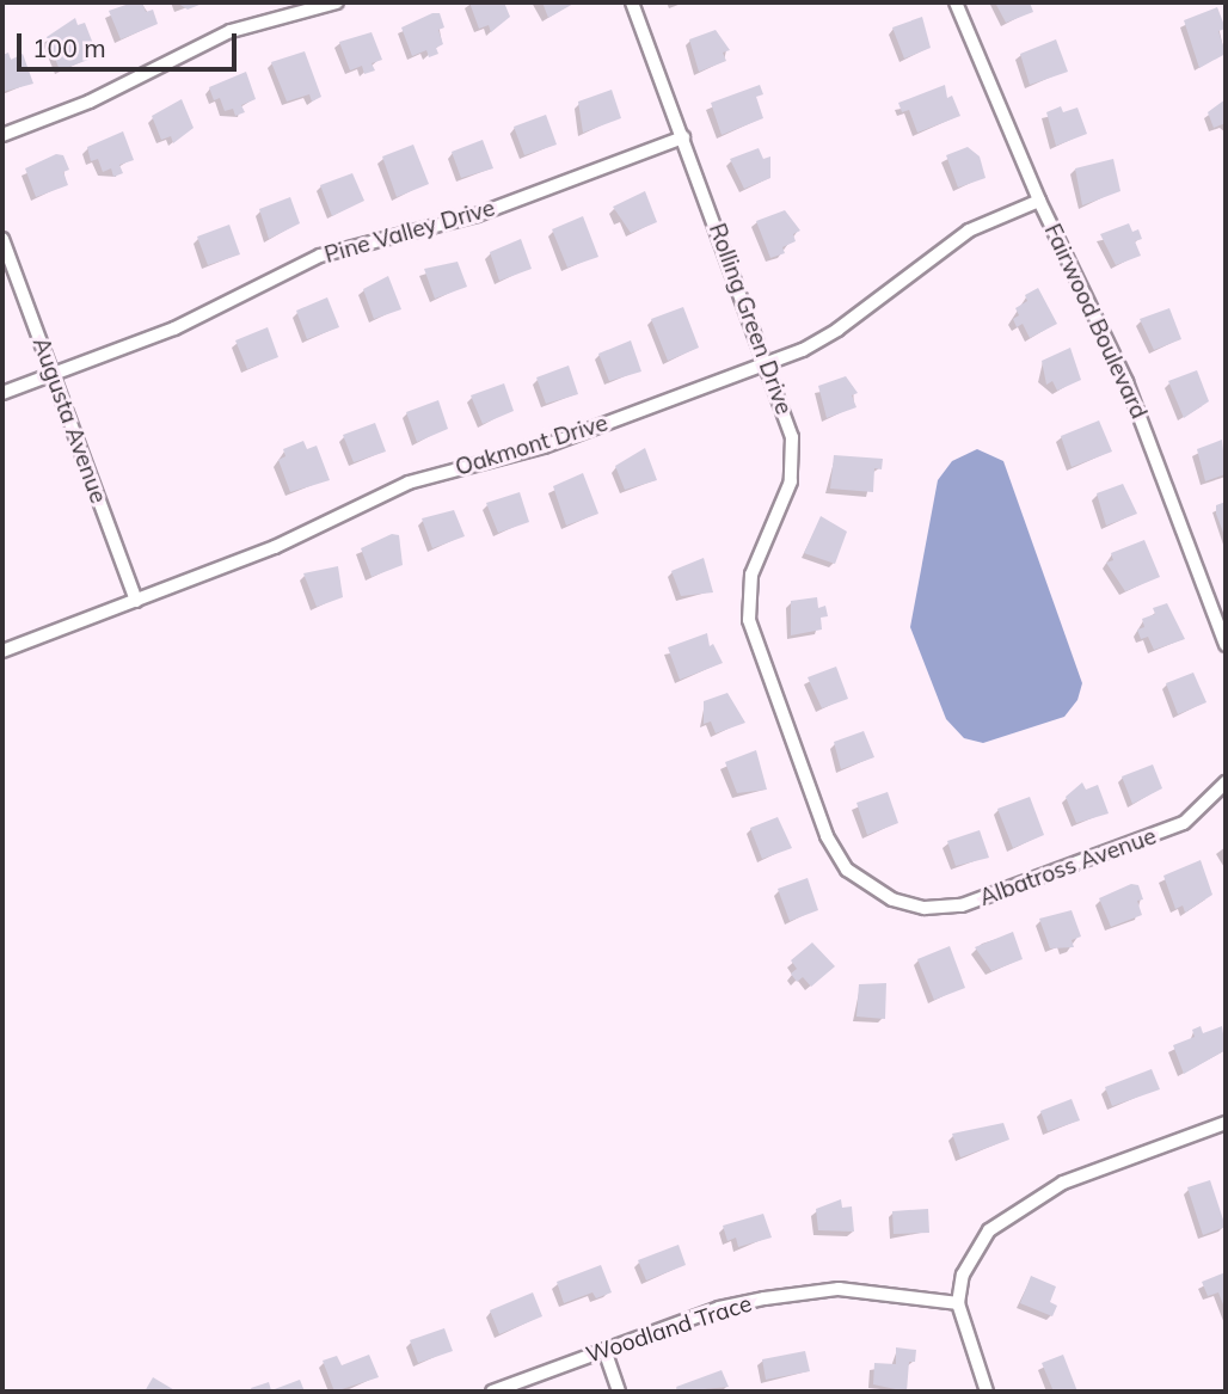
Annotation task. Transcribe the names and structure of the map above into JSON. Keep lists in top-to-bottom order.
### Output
{
  "streets": {
    "street": [
      "Pine Valley Drive",
      "Rolling Green Drive",
      "Fairwood Boulevard",
      "Augusta Avenue",
      "Oakmont Drive",
      "Albatross Avenue",
      "Woodland Trace"
    ]
  },
  "crossings": [
    ["Pine Valley Drive", "Rolling Green Drive"],
    ["Pine Valley Drive", "Augusta Avenue"],
    ["Rolling Green Drive", "Oakmont Drive"],
    ["Rolling Green Drive", "Albatross Avenue"],
    ["Fairwood Boulevard", "Oakmont Drive"],
    ["Augusta Avenue", "Oakmont Drive"]
  ],
  "scale_bar": "100 m"
}
